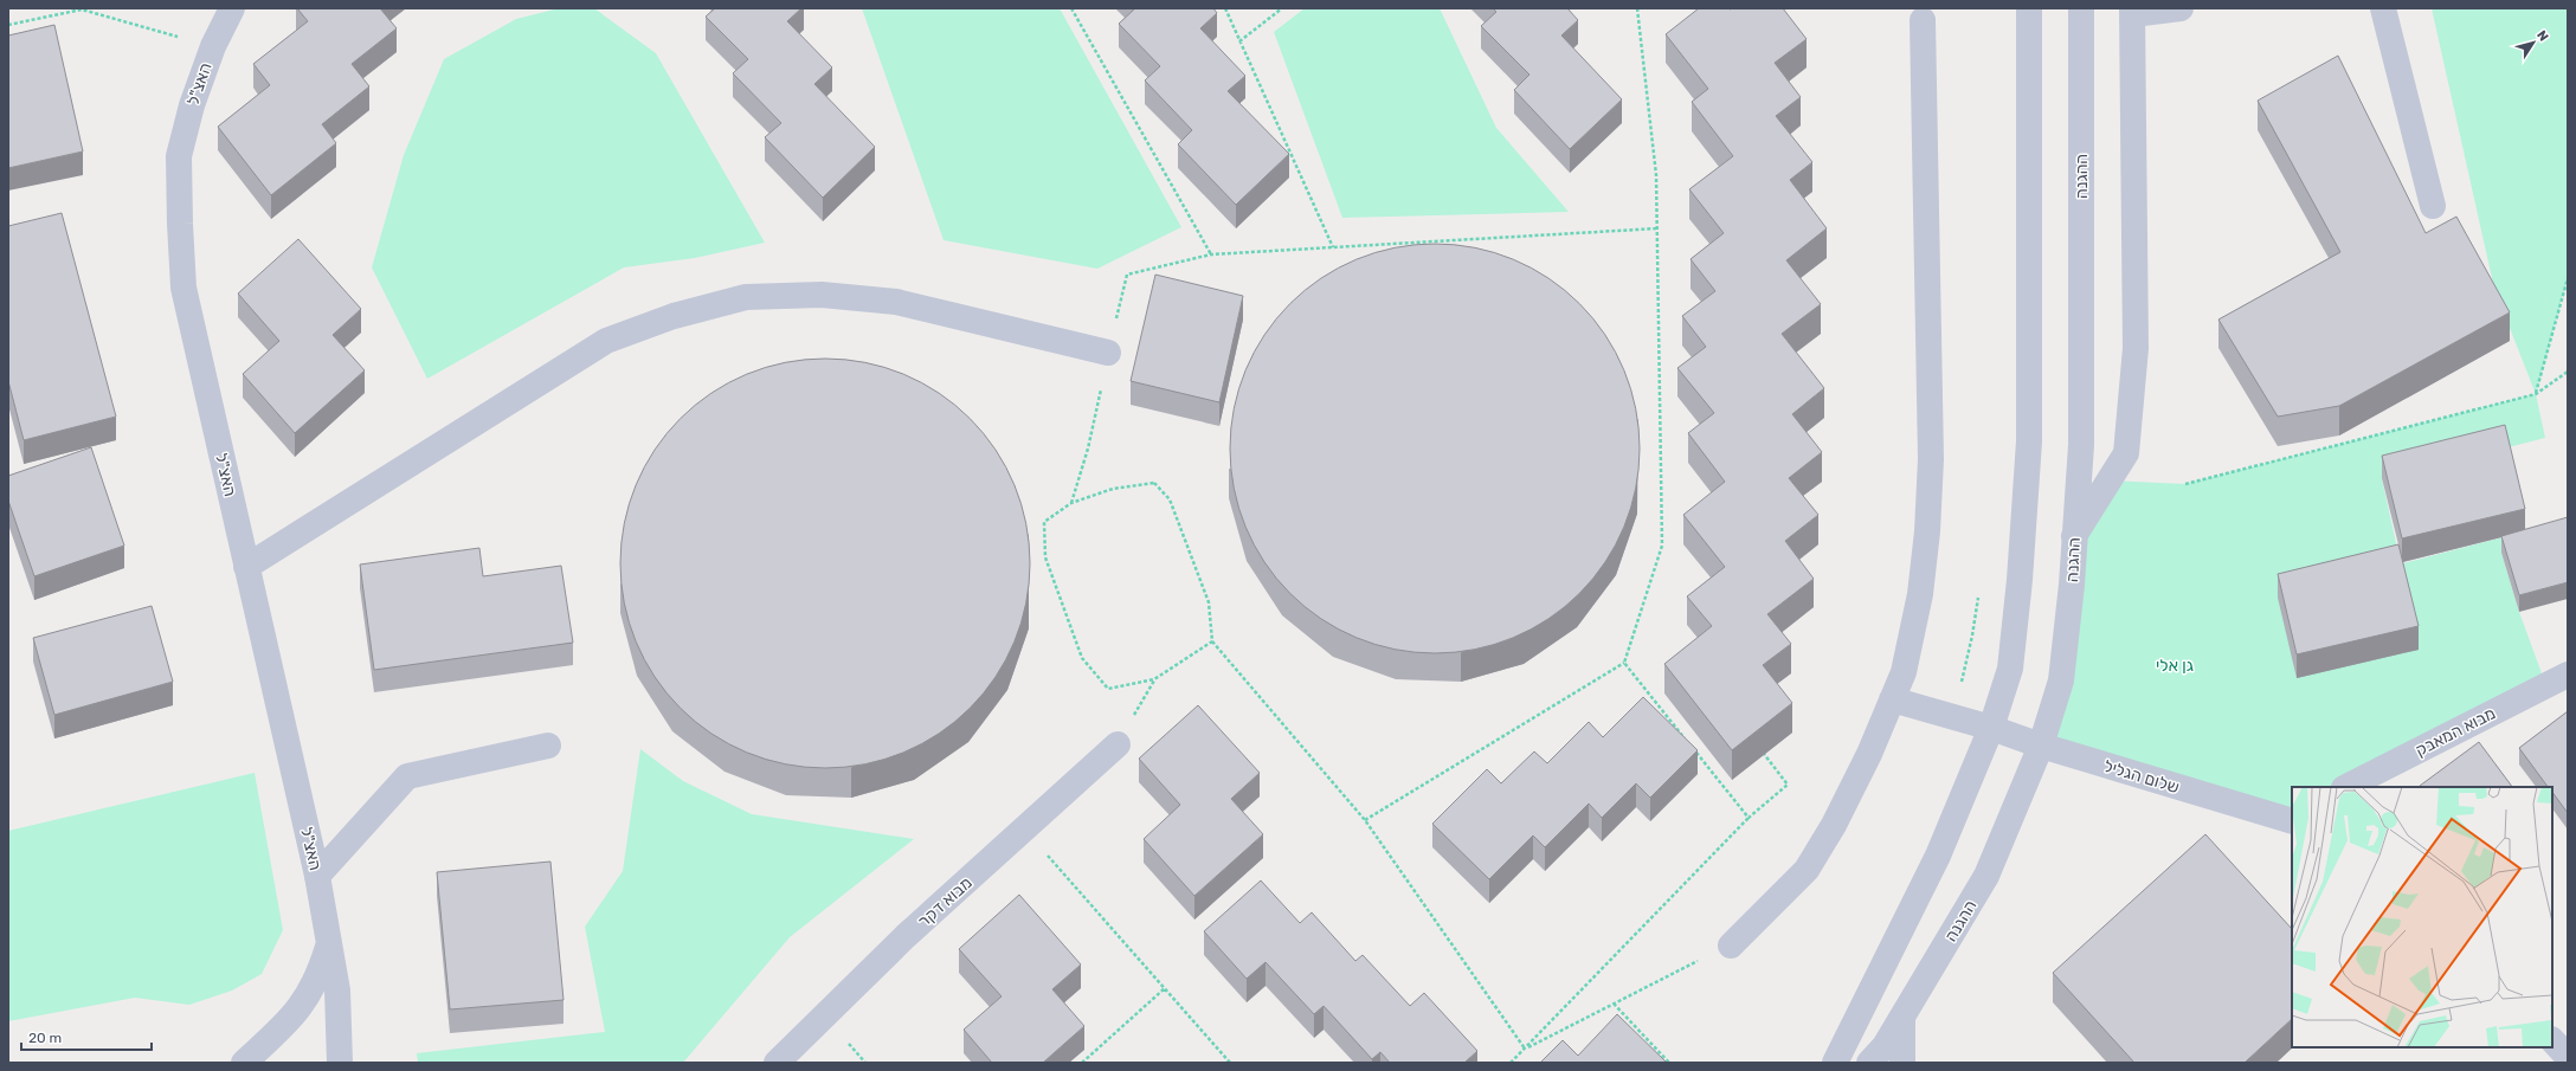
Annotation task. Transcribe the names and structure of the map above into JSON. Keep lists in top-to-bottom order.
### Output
{
  "streets": {
    "street": [
      "האצ\"ל",
      "ההגנה",
      "מבוא המאבק",
      "שלום הגליל",
      "מבוא דקר"
    ]
  },
  "crossings": [
    ["ההגנה", "שלום הגליל"]
  ],
  "parks": ["גן אלי"],
  "scale_bar": "20 m",
  "north": "top right"
}
